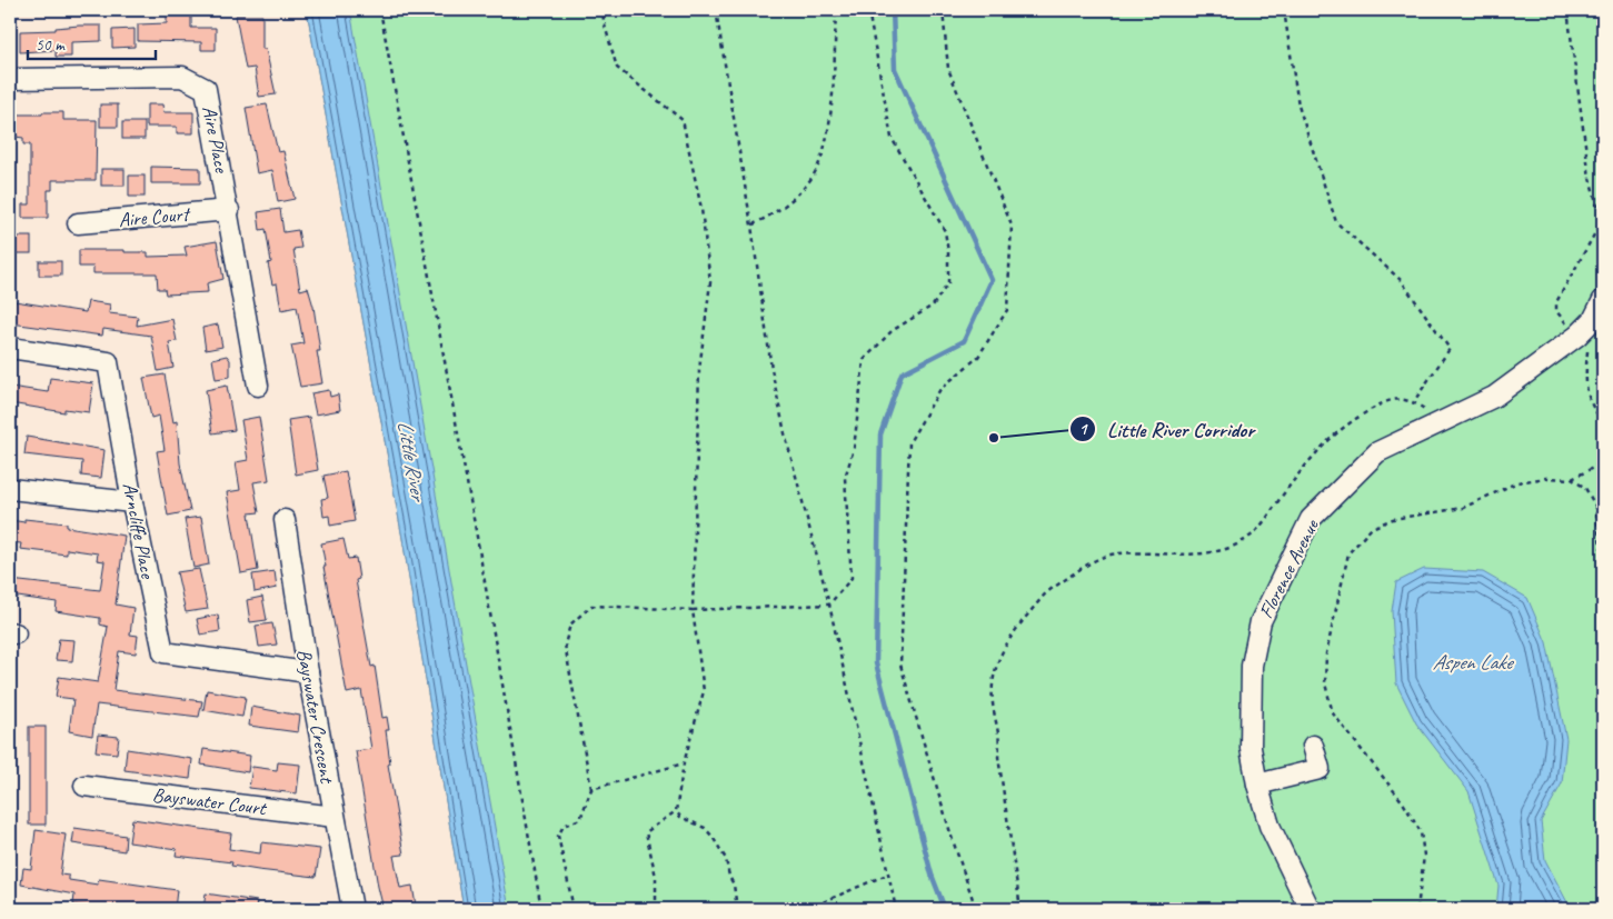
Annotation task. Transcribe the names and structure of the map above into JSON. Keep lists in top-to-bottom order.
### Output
{
  "streets": {
    "street": [
      "Aire Place",
      "Aire Court",
      "Arncliffe Place",
      "Florence Avenue",
      "Bayswater Crescent",
      "Bayswater Court"
    ]
  },
  "crossings": [
    ["Aire Place", "Aire Court"],
    ["Arncliffe Place", "Bayswater Crescent"],
    ["Bayswater Crescent", "Bayswater Court"]
  ],
  "water": ["Little River", "Aspen Lake"],
  "places": ["Little River Corridor"],
  "scale_bar": "50 m"
}
